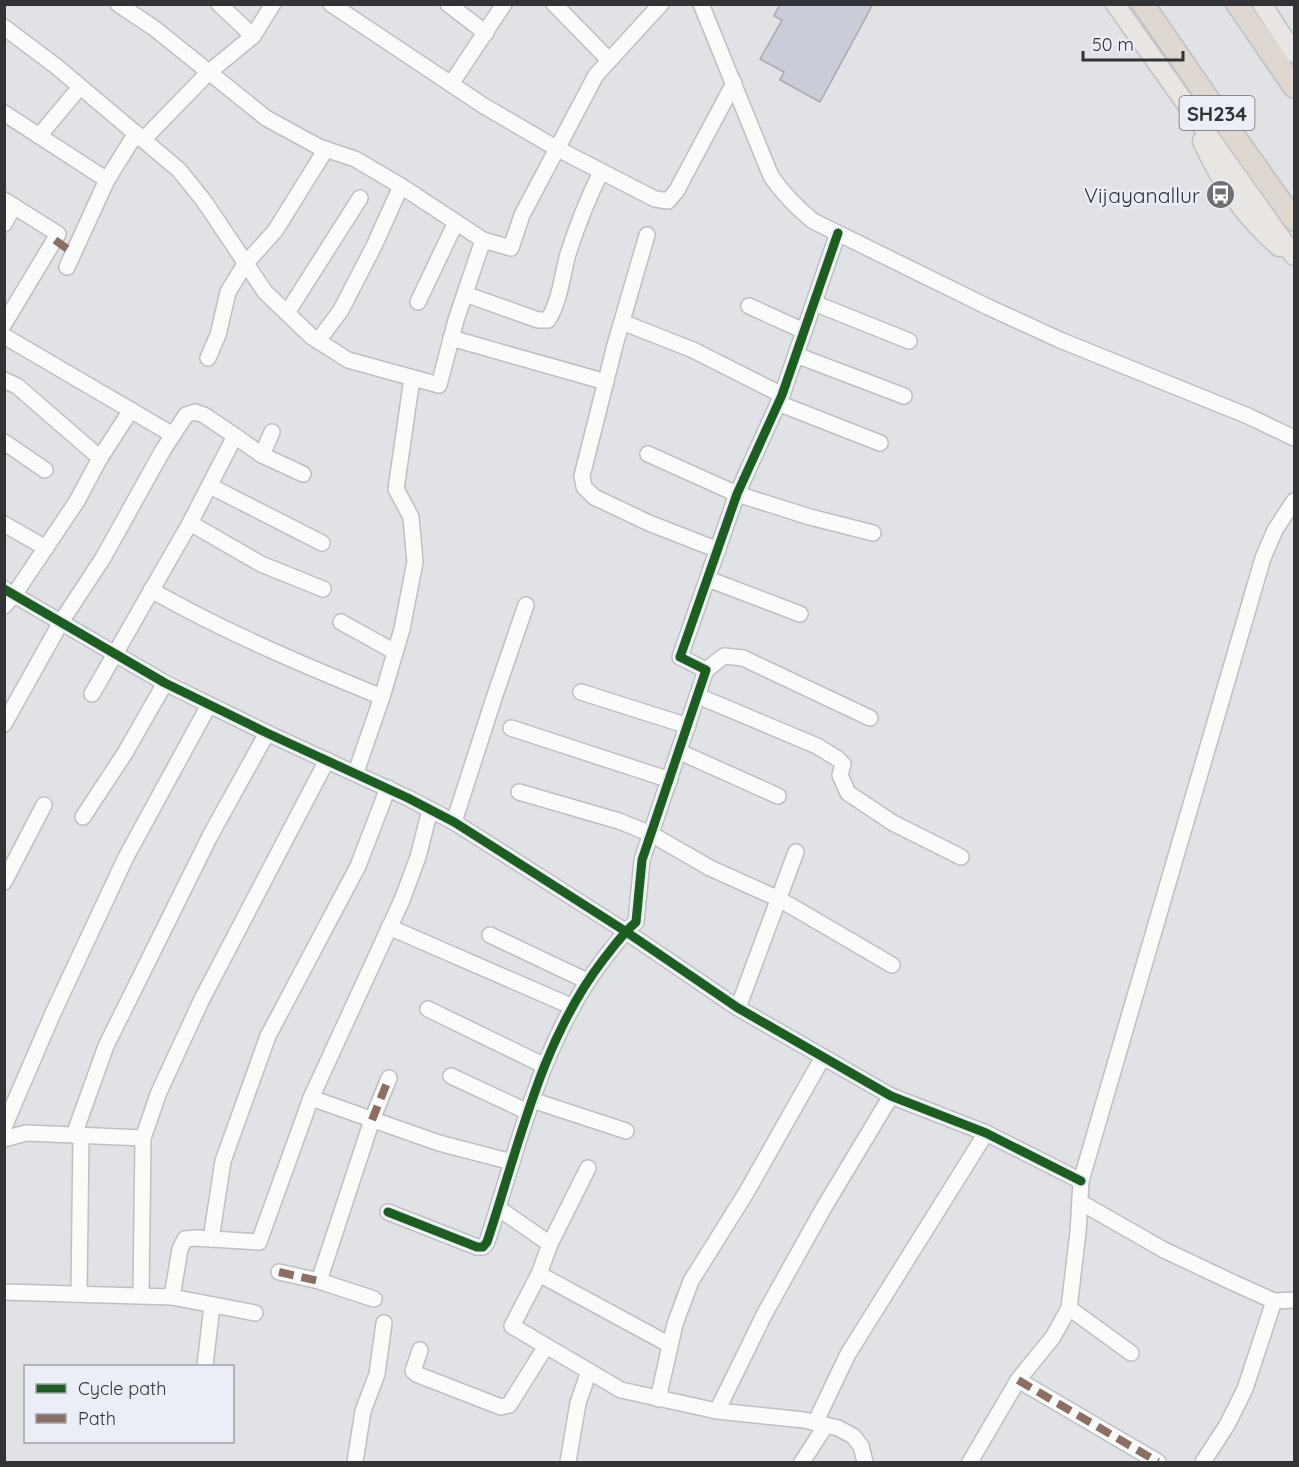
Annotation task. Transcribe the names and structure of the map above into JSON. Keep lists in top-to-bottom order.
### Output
{
  "streets": {
    "highway": ["SH234"]
  },
  "places": {
    "bus stop": ["Vijayanallur"]
  },
  "legend": ["Cycle path", "Path"],
  "scale_bar": "50 m"
}
